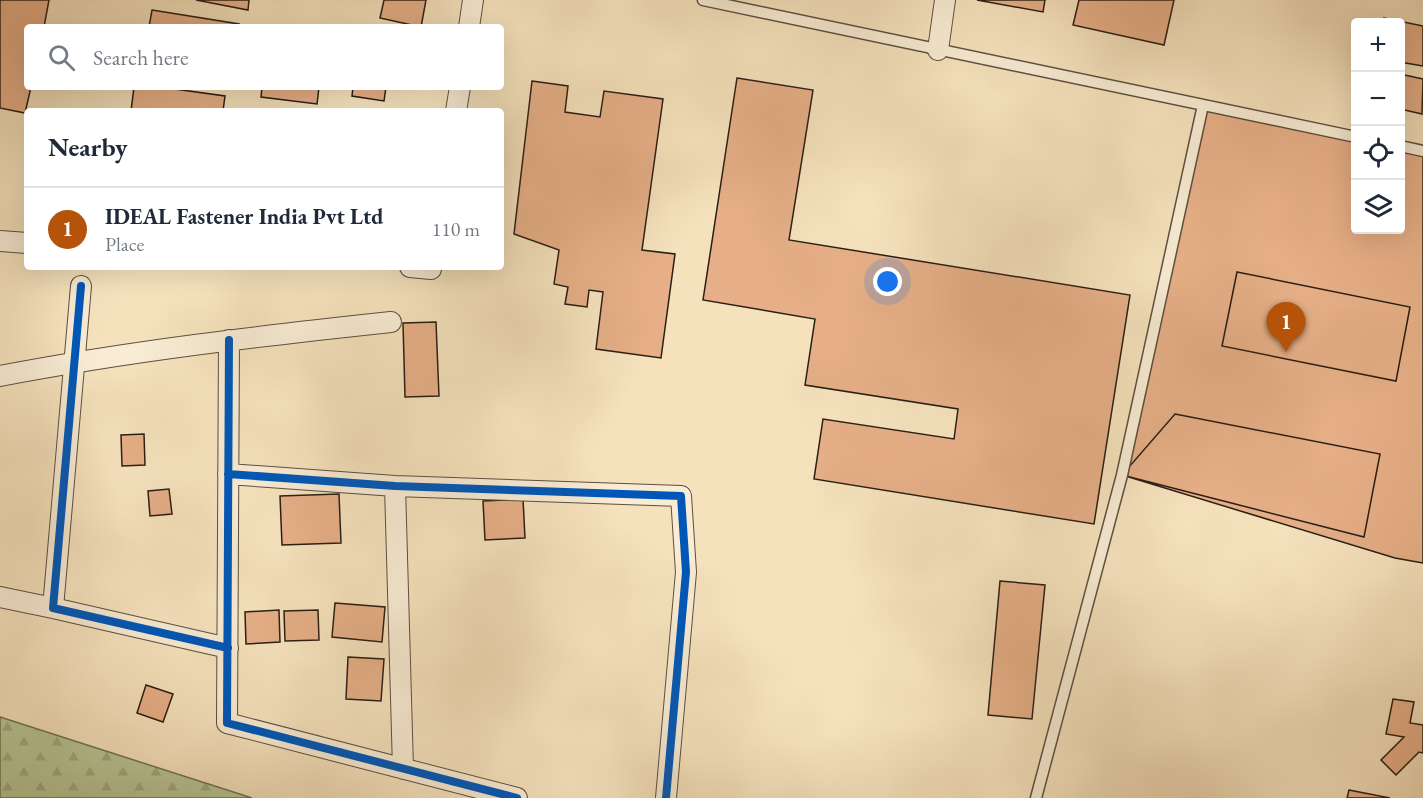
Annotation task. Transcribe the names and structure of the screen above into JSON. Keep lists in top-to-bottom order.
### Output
{
  "page": {
    "map_buttons": ["+", "−"],
    "search": "Search here",
    "heading": "Nearby",
    "list": [
      {
        "mark": "1",
        "name": "IDEAL Fastener India Pvt Ltd",
        "note": "Place",
        "value": "110 m"
      }
    ],
    "pins": "1"
  }
}
